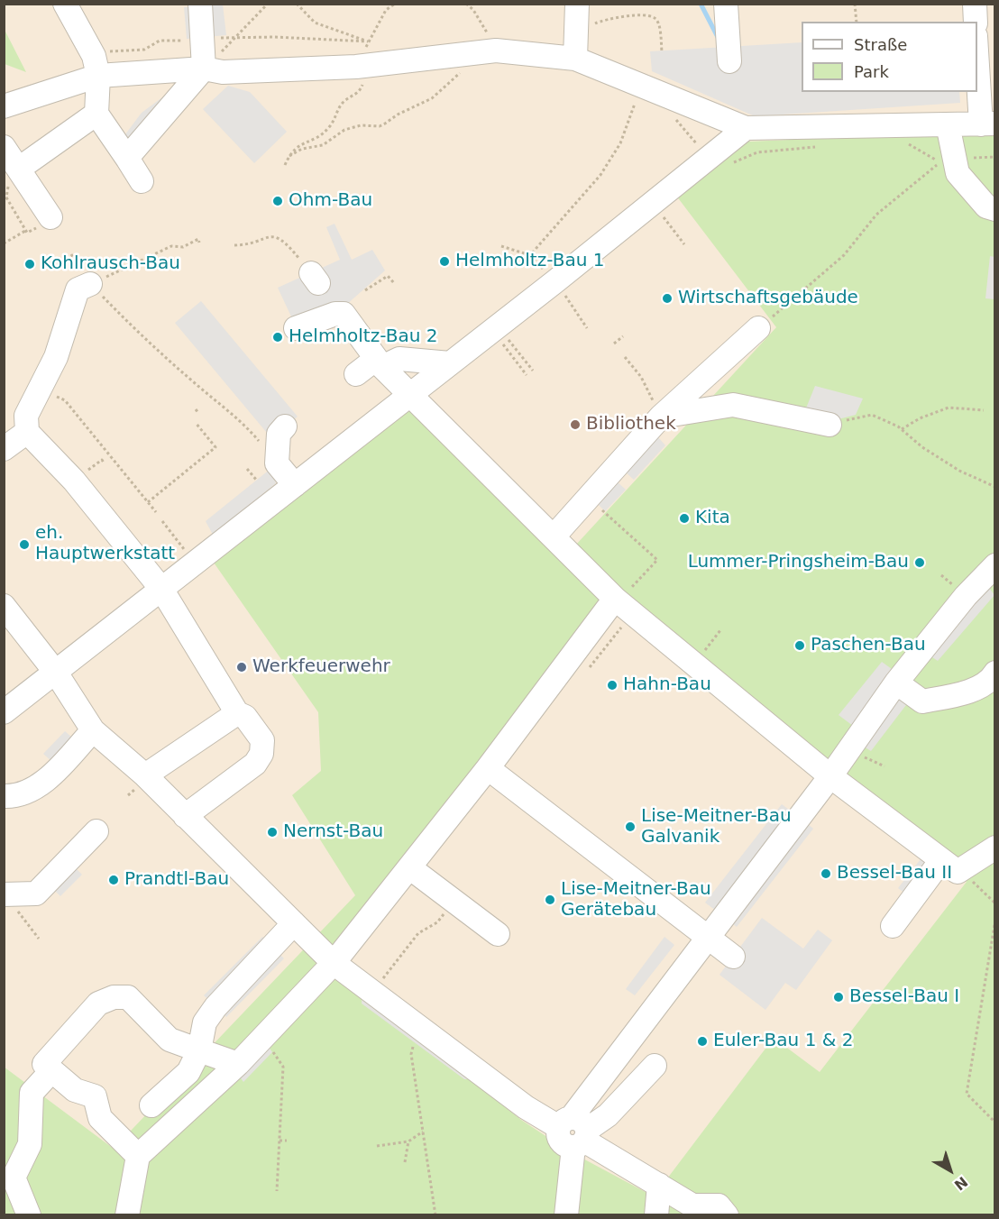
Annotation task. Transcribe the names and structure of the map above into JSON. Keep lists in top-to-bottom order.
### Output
{
  "places": [
    "Ohm-Bau",
    "Helmholtz-Bau 1",
    "Kohlrausch-Bau",
    "Wirtschaftsgebäude",
    "Helmholtz-Bau 2",
    "Bibliothek",
    "Kita",
    "eh. Hauptwerkstatt",
    "Lummer-Pringsheim-Bau",
    "Paschen-Bau",
    "Werkfeuerwehr",
    "Hahn-Bau",
    "Lise-Meitner-Bau Galvanik",
    "Nernst-Bau",
    "Bessel-Bau II",
    "Prandtl-Bau",
    "Lise-Meitner-Bau Gerätebau",
    "Bessel-Bau I",
    "Euler-Bau 1 & 2"
  ],
  "legend": ["Straße", "Park"],
  "north": "bottom right"
}
